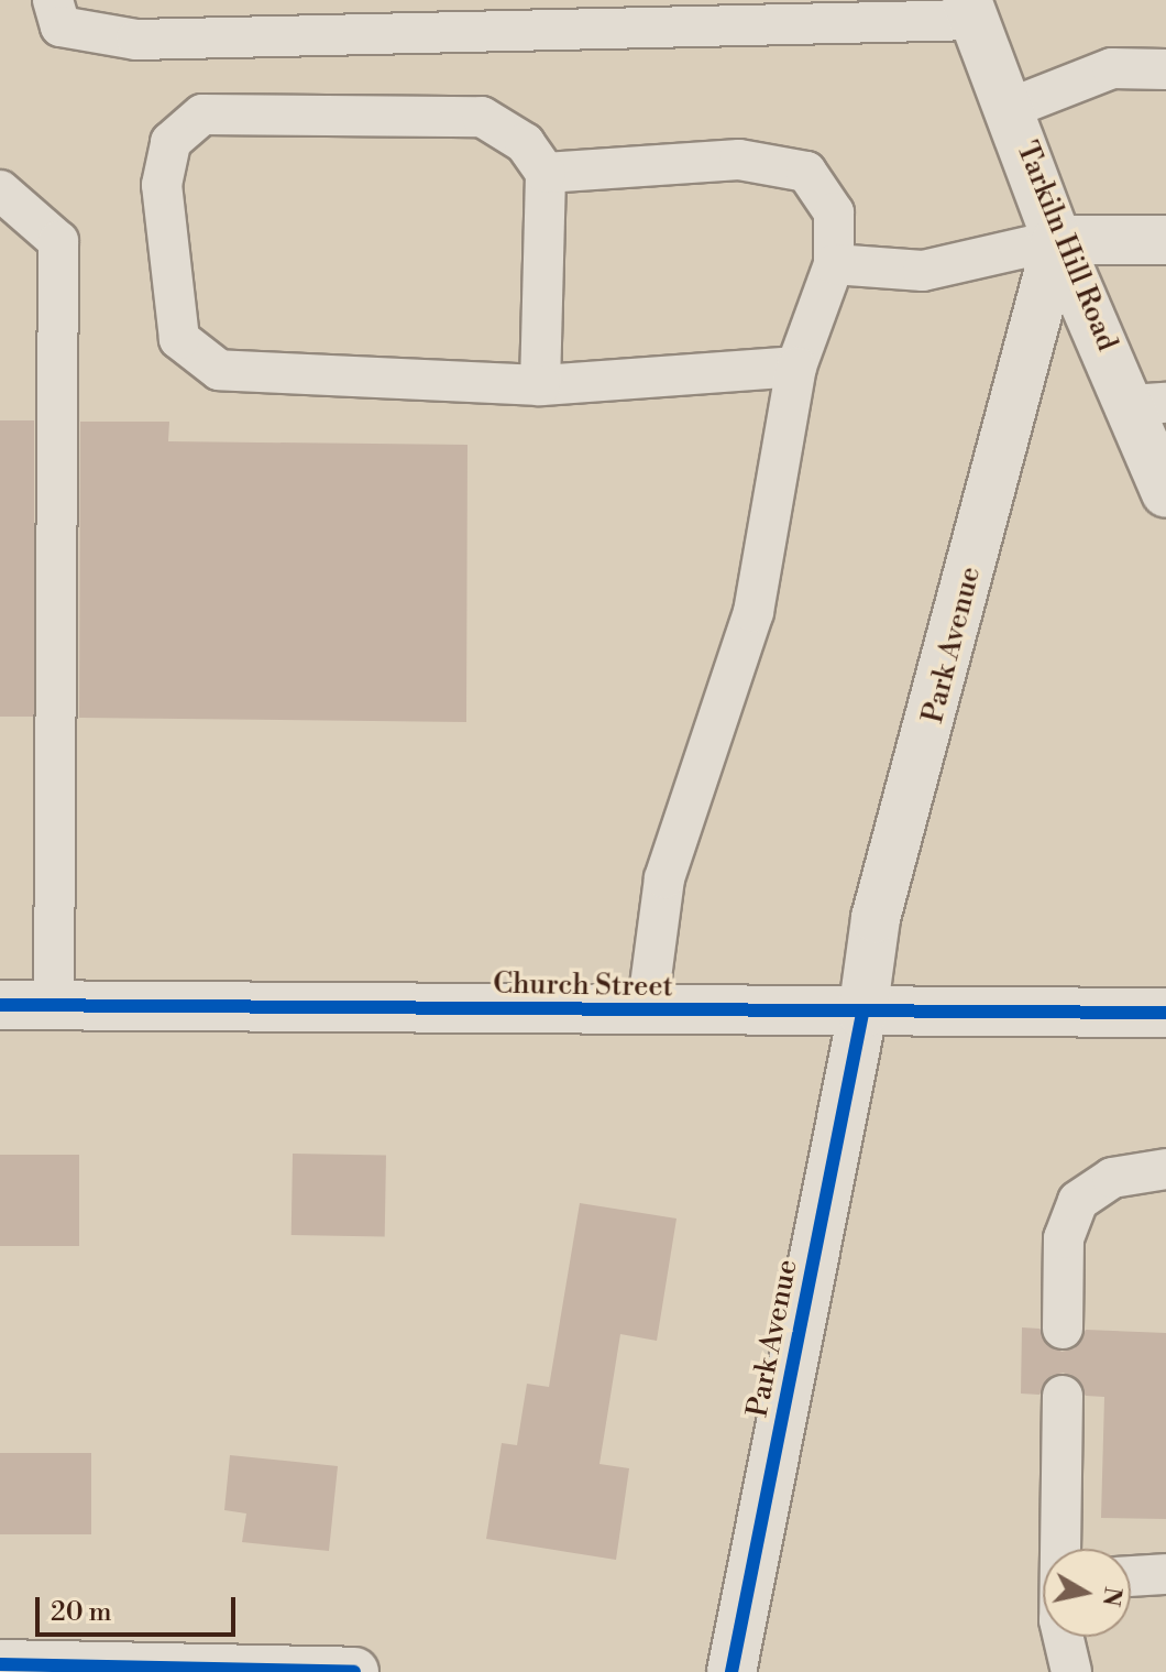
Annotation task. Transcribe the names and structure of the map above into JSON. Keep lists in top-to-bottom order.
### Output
{
  "streets": {
    "main road": ["Tarkiln Hill Road", "Park Avenue", "Church Street"]
  },
  "crossings": [
    ["Tarkiln Hill Road", "Park Avenue"],
    ["Park Avenue", "Church Street"]
  ],
  "scale_bar": "20 m",
  "north": "right"
}
